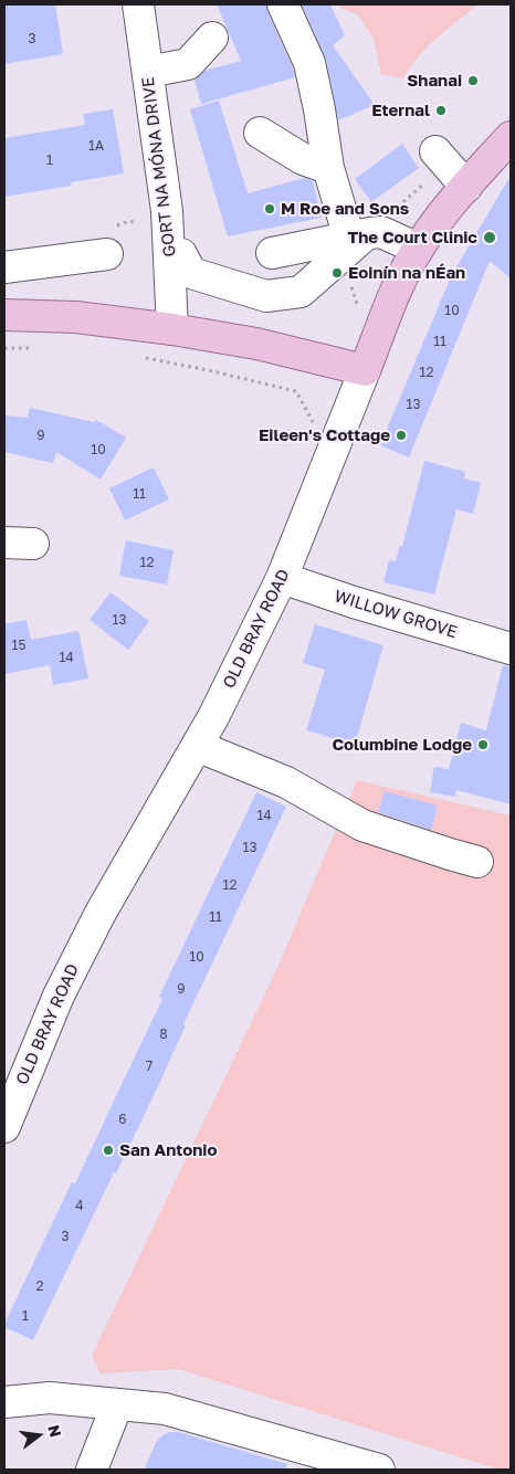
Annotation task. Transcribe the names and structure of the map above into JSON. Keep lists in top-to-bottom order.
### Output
{
  "streets": {
    "main road": ["OLD BRAY ROAD"],
    "street": ["GORT NA MÓNA DRIVE", "WILLOW GROVE"]
  },
  "crossings": [
    ["WILLOW GROVE", "OLD BRAY ROAD"]
  ],
  "places": [
    "Shanai",
    "Eternal",
    "M Roe and Sons",
    "The Court Clinic",
    "Eoinín na nÉan",
    "Eileen's Cottage",
    "Columbine Lodge",
    "San Antonio"
  ],
  "house_numbers": [
    "3",
    "1A",
    "1",
    "10",
    "11",
    "12",
    "13",
    "9",
    "10",
    "11",
    "12",
    "13",
    "15",
    "14",
    "14",
    "13",
    "12",
    "11",
    "10",
    "9",
    "8",
    "7",
    "6",
    "4",
    "3",
    "2",
    "1"
  ],
  "north": "right"
}
